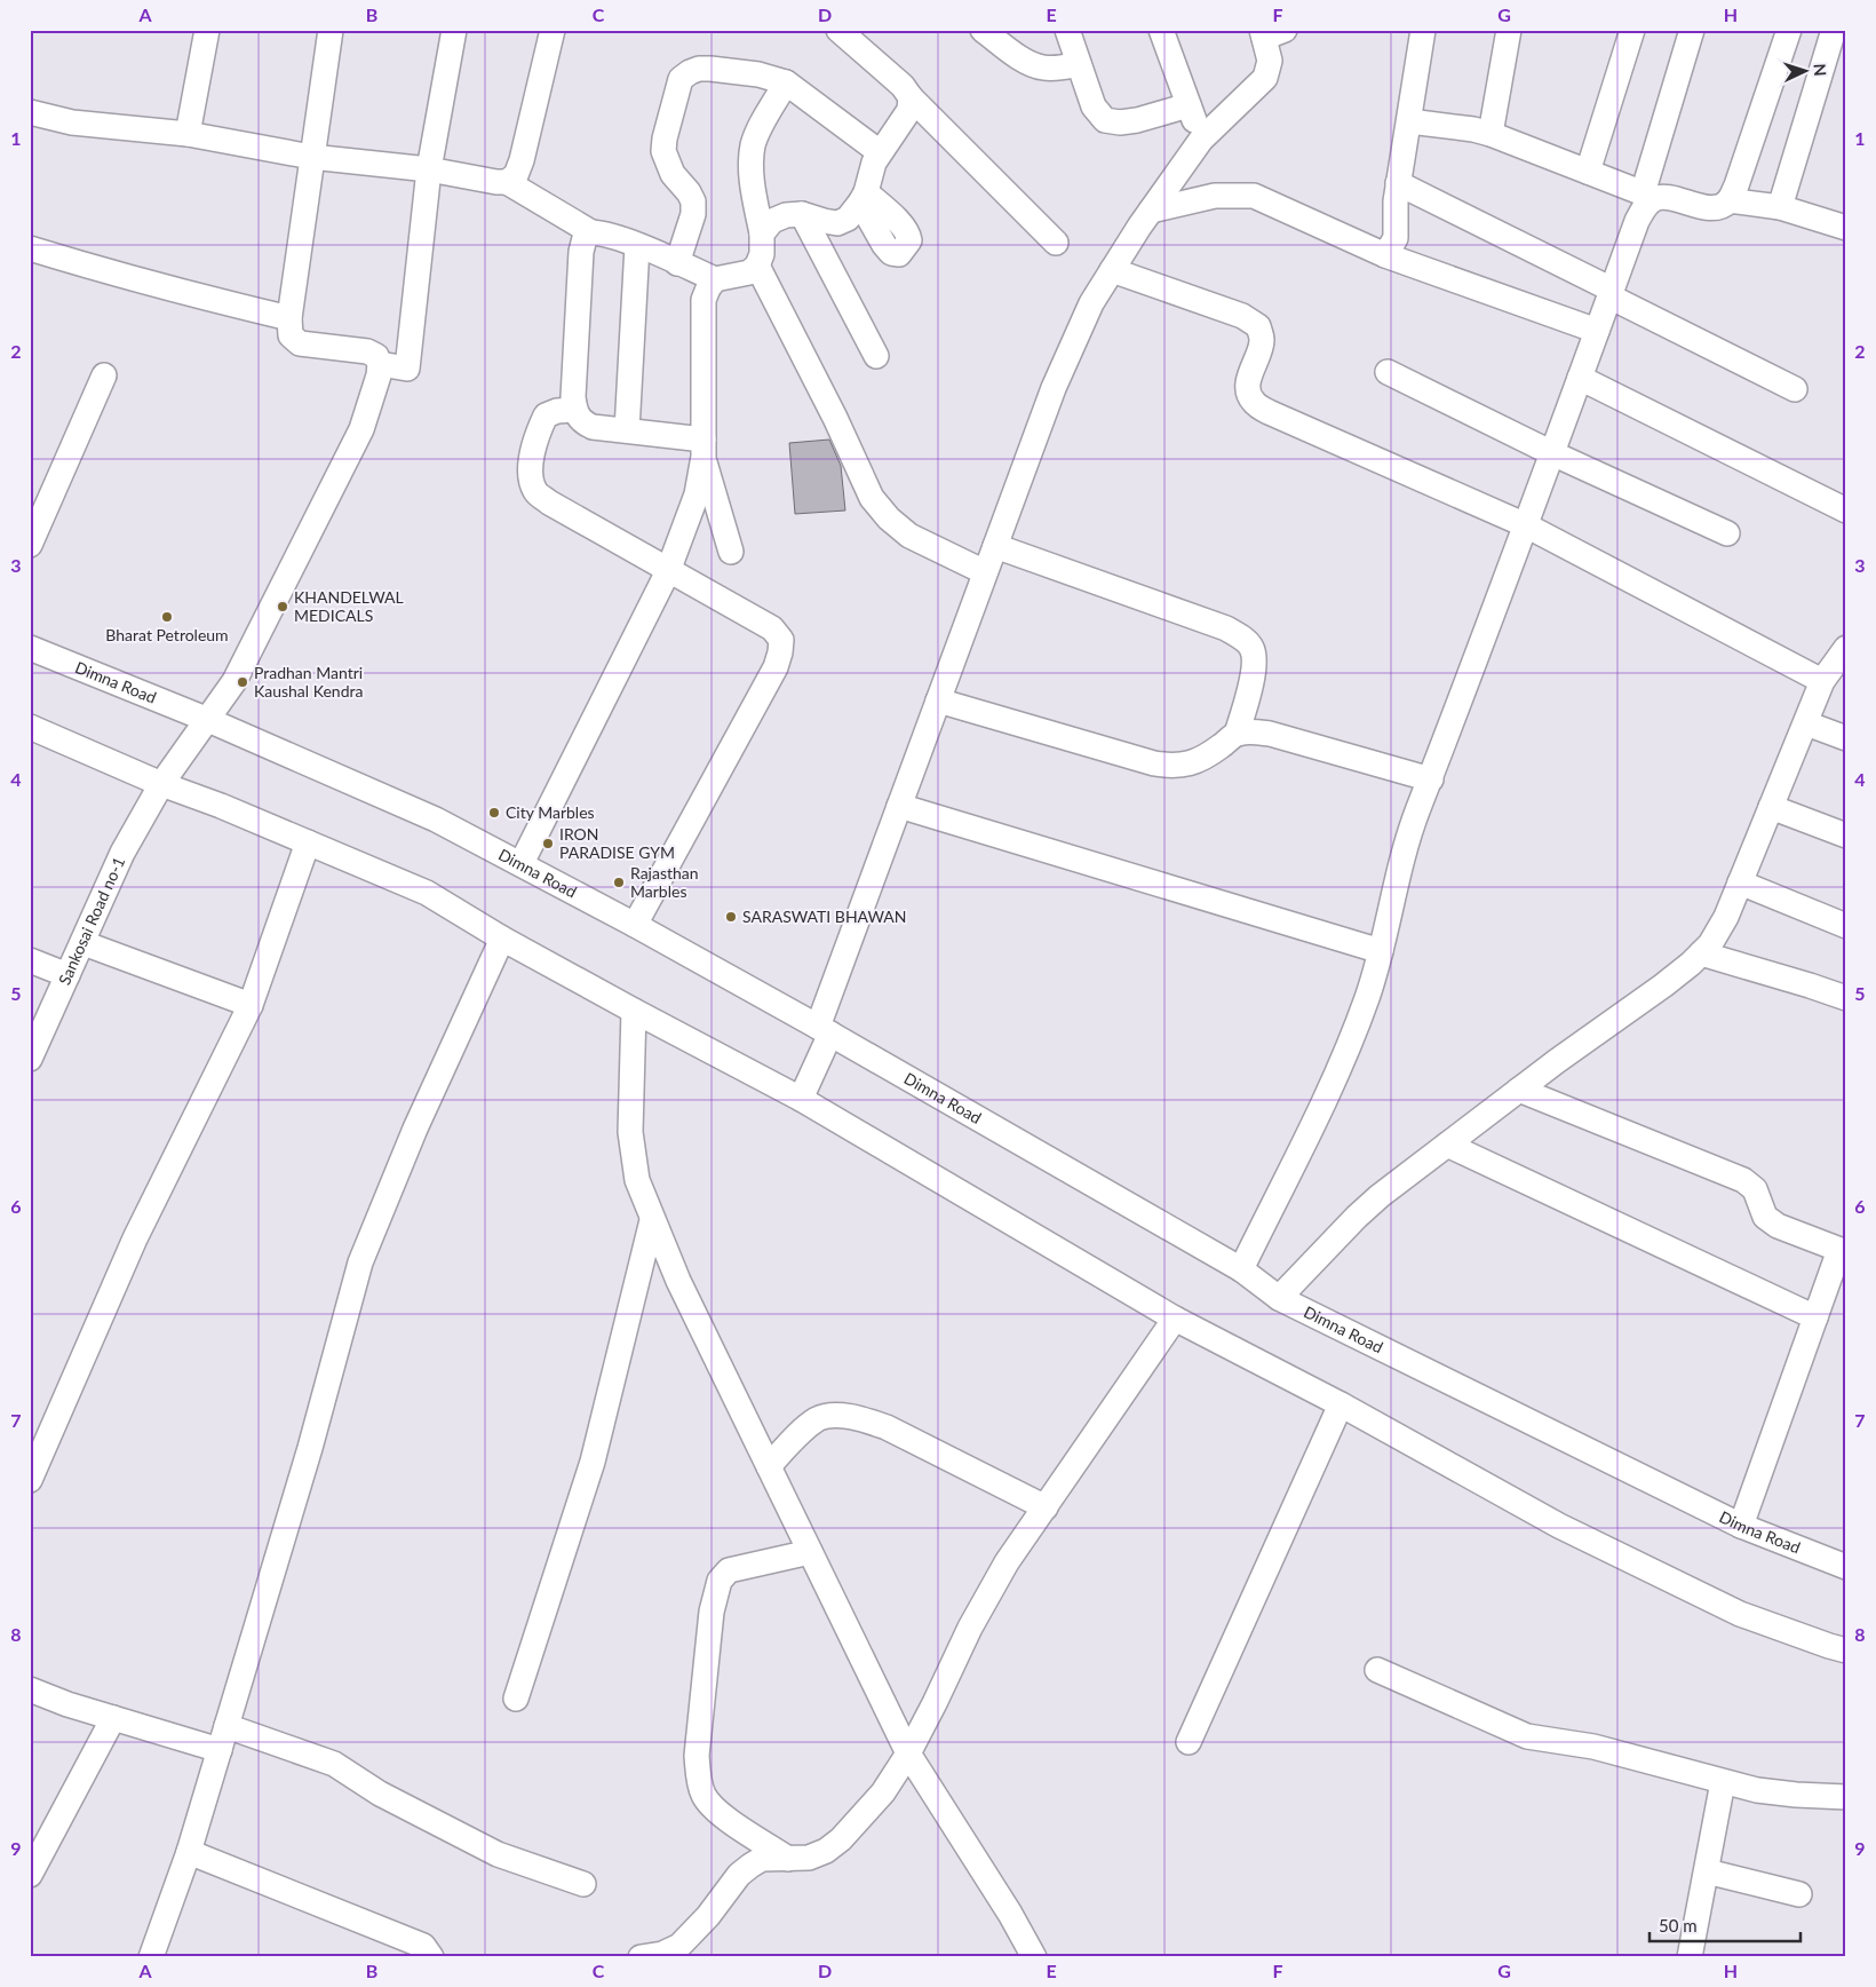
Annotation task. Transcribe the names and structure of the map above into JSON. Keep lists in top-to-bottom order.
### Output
{
  "streets": {
    "street": ["Dimna Road", "Sankosai Road no-1"]
  },
  "crossings": [
    ["Dimna Road", "Sankosai Road no-1"]
  ],
  "places": [
    "KHANDELWAL MEDICALS",
    "Bharat Petroleum",
    "Pradhan Mantri Kaushal Kendra",
    "City Marbles",
    "IRON PARADISE GYM",
    "Rajasthan Marbles",
    "SARASWATI BHAWAN"
  ],
  "scale_bar": "50 m",
  "north": "right",
  "grid": {
    "columns": [
      "A",
      "B",
      "C",
      "D",
      "E",
      "F",
      "G",
      "H"
    ],
    "rows": [
      "1",
      "2",
      "3",
      "4",
      "5",
      "6",
      "7",
      "8",
      "9"
    ]
  }
}
